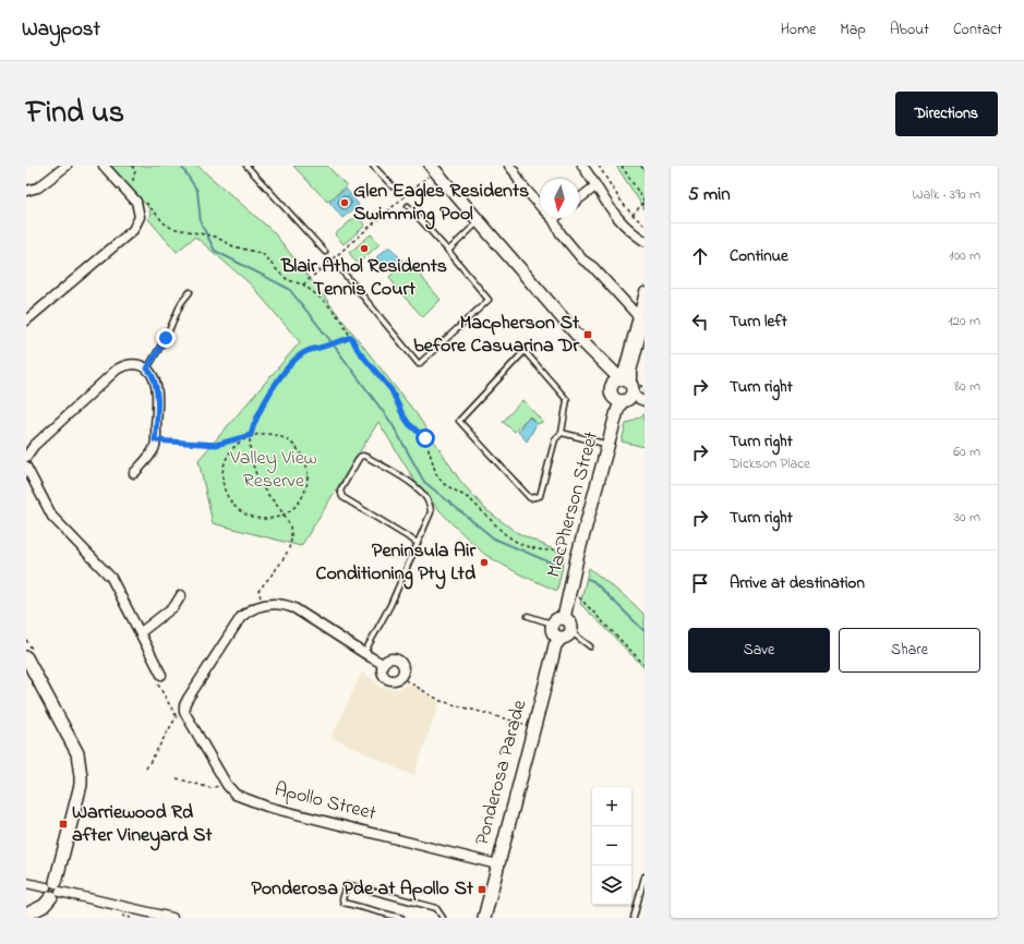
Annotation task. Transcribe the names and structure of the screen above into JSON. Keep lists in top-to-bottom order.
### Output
{
  "streets": {
    "street": ["MacPherson Street", "Ponderosa Parade", "Apollo Street"]
  },
  "crossings": [
    ["MacPherson Street", "Ponderosa Parade"],
    ["Ponderosa Parade", "Apollo Street"]
  ],
  "parks": ["Valley View Reserve"],
  "places": {
    "other": ["Glen Eagles Residents Swimming Pool", "Blair Athol Residents Tennis Court", "Peninsula Air Conditioning Pty Ltd"],
    "transit": ["Macpherson St before Casuarina Dr", "Warriewood Rd after Vineyard St", "Ponderosa Pde at Apollo St"]
  },
  "north": "bottom",
  "page": {
    "header": "Waypost",
    "nav": [
      "Home",
      "Map",
      "About",
      "Contact"
    ],
    "title": "Find us",
    "buttons": [
      "Directions",
      ["Save", "Share"]
    ],
    "heading": ["5 min", "Walk · 390 m"],
    "list": [
      ["Continue", "100 m"],
      ["Turn left", "120 m"],
      ["Turn right", "80 m"],
      ["Turn right", "Dickson Place", "60 m"],
      ["Turn right", "30 m"],
      "Arrive at destination"
    ],
    "map_buttons": ["+", "−"]
  }
}
